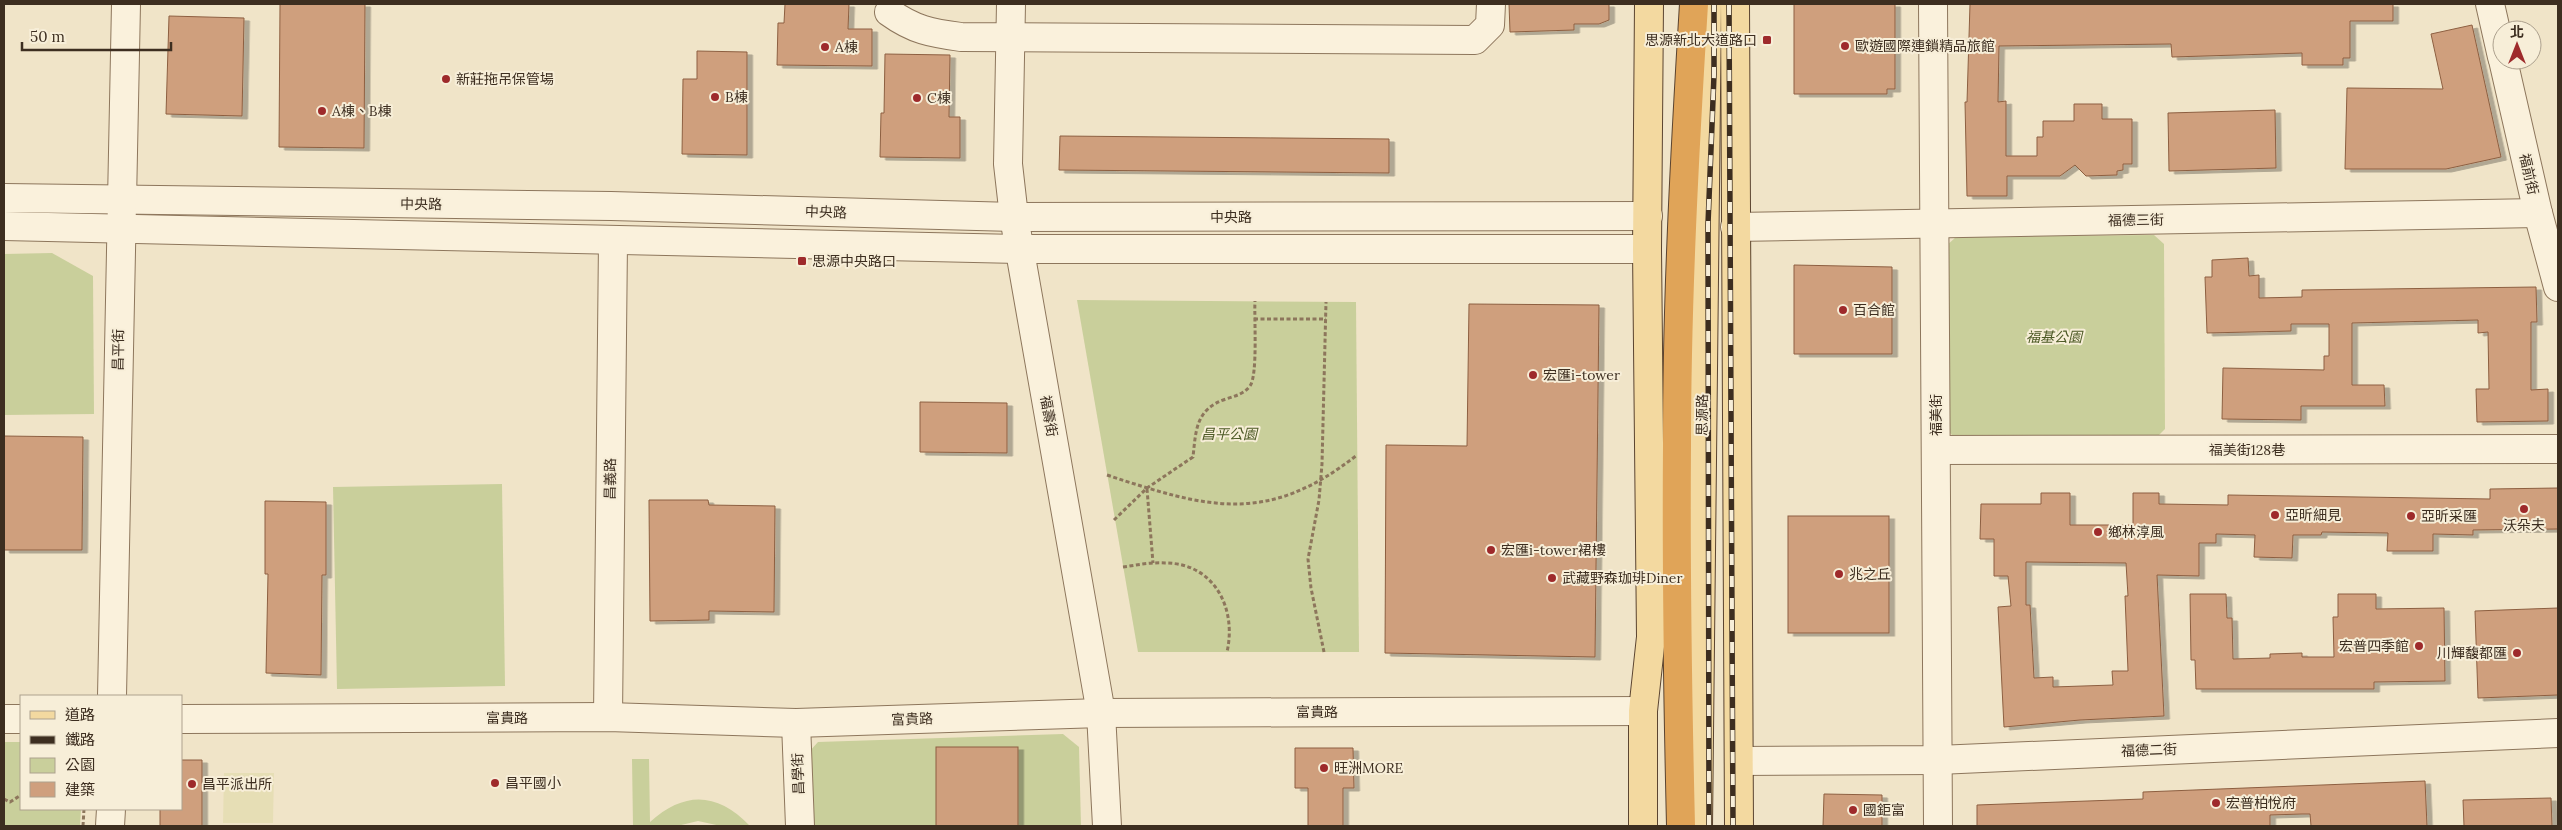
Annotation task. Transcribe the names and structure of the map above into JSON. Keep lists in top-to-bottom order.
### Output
{
  "streets": {
    "main road": ["思源路"],
    "street": [
      "福前街",
      "中央路",
      "福德三街",
      "昌平街",
      "福美街",
      "福壽街",
      "福美街128巷",
      "昌義路",
      "富貴路",
      "福德二街",
      "昌學街"
    ]
  },
  "crossings": [
    ["福前街", "福德三街"],
    ["中央路", "昌平街"],
    ["中央路", "福壽街"],
    ["福德三街", "福美街"],
    ["福美街", "福美街128巷"],
    ["福美街", "福德二街"],
    ["福壽街", "富貴路"],
    ["昌義路", "富貴路"],
    ["富貴路", "昌學街"]
  ],
  "parks": ["福基公園", "昌平公園"],
  "places": {
    "transit": ["思源新北大道路口", "思源中央路口"],
    "other": [
      "歐遊國際連鎖精品旅館",
      "A棟",
      "新莊拖吊保管場",
      "B棟",
      "C棟",
      "A棟、B棟",
      "百合館",
      "宏匯i-tower",
      "沃朵夫",
      "亞昕細見",
      "亞昕采匯",
      "鄉林淳風",
      "宏匯i-tower裙樓",
      "兆之丘",
      "武藏野森珈琲Diner",
      "宏普四季館",
      "川輝馥都匯",
      "旺洲MORE",
      "昌平國小",
      "昌平派出所",
      "宏普柏悅府",
      "國鉅富"
    ]
  },
  "legend": [
    "道路",
    "鐵路",
    "公園",
    "建築"
  ],
  "scale_bar": "50 m",
  "north": "top"
}
